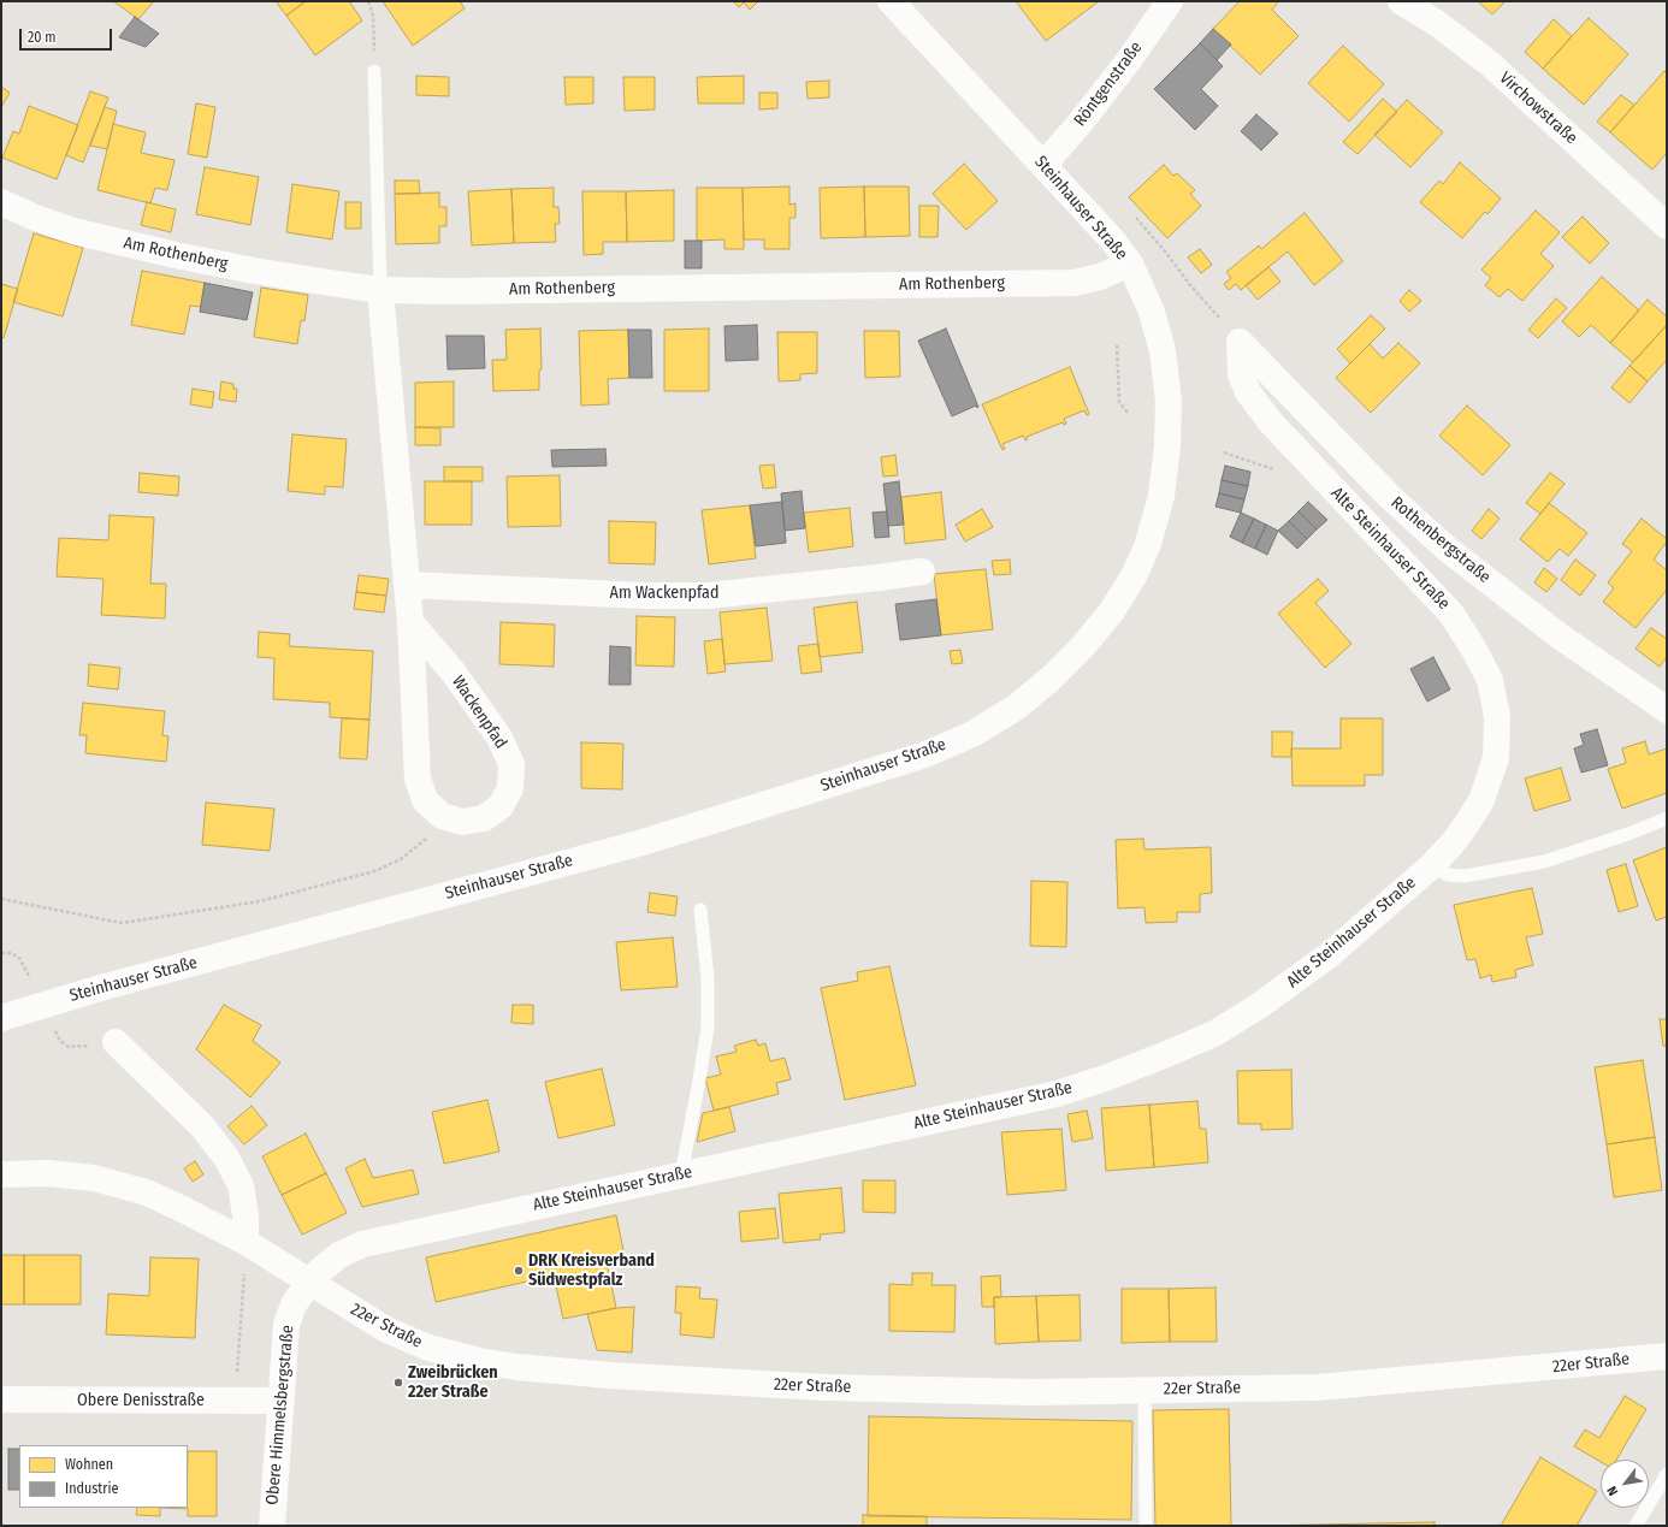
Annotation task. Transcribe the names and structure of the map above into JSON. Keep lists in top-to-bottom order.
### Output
{
  "streets": {
    "street": [
      "Röntgenstraße",
      "Virchowstraße",
      "Steinhauser Straße",
      "Am Rothenberg",
      "Rothenbergstraße",
      "Alte Steinhauser Straße",
      "Am Wackenpfad",
      "Wackenpfad",
      "22er Straße",
      "Obere Denisstraße",
      "Obere Himmelsbergstraße"
    ]
  },
  "crossings": [
    ["Röntgenstraße", "Steinhauser Straße"],
    ["Steinhauser Straße", "Am Rothenberg"],
    ["Rothenbergstraße", "Alte Steinhauser Straße"],
    ["Alte Steinhauser Straße", "22er Straße"],
    ["Alte Steinhauser Straße", "Obere Himmelsbergstraße"],
    ["22er Straße", "Obere Himmelsbergstraße"],
    ["Obere Denisstraße", "Obere Himmelsbergstraße"]
  ],
  "places": ["DRK Kreisverband Südwestpfalz", "Zweibrücken 22er Straße"],
  "legend": ["Wohnen", "Industrie"],
  "scale_bar": "20 m",
  "north": "bottom left"
}
